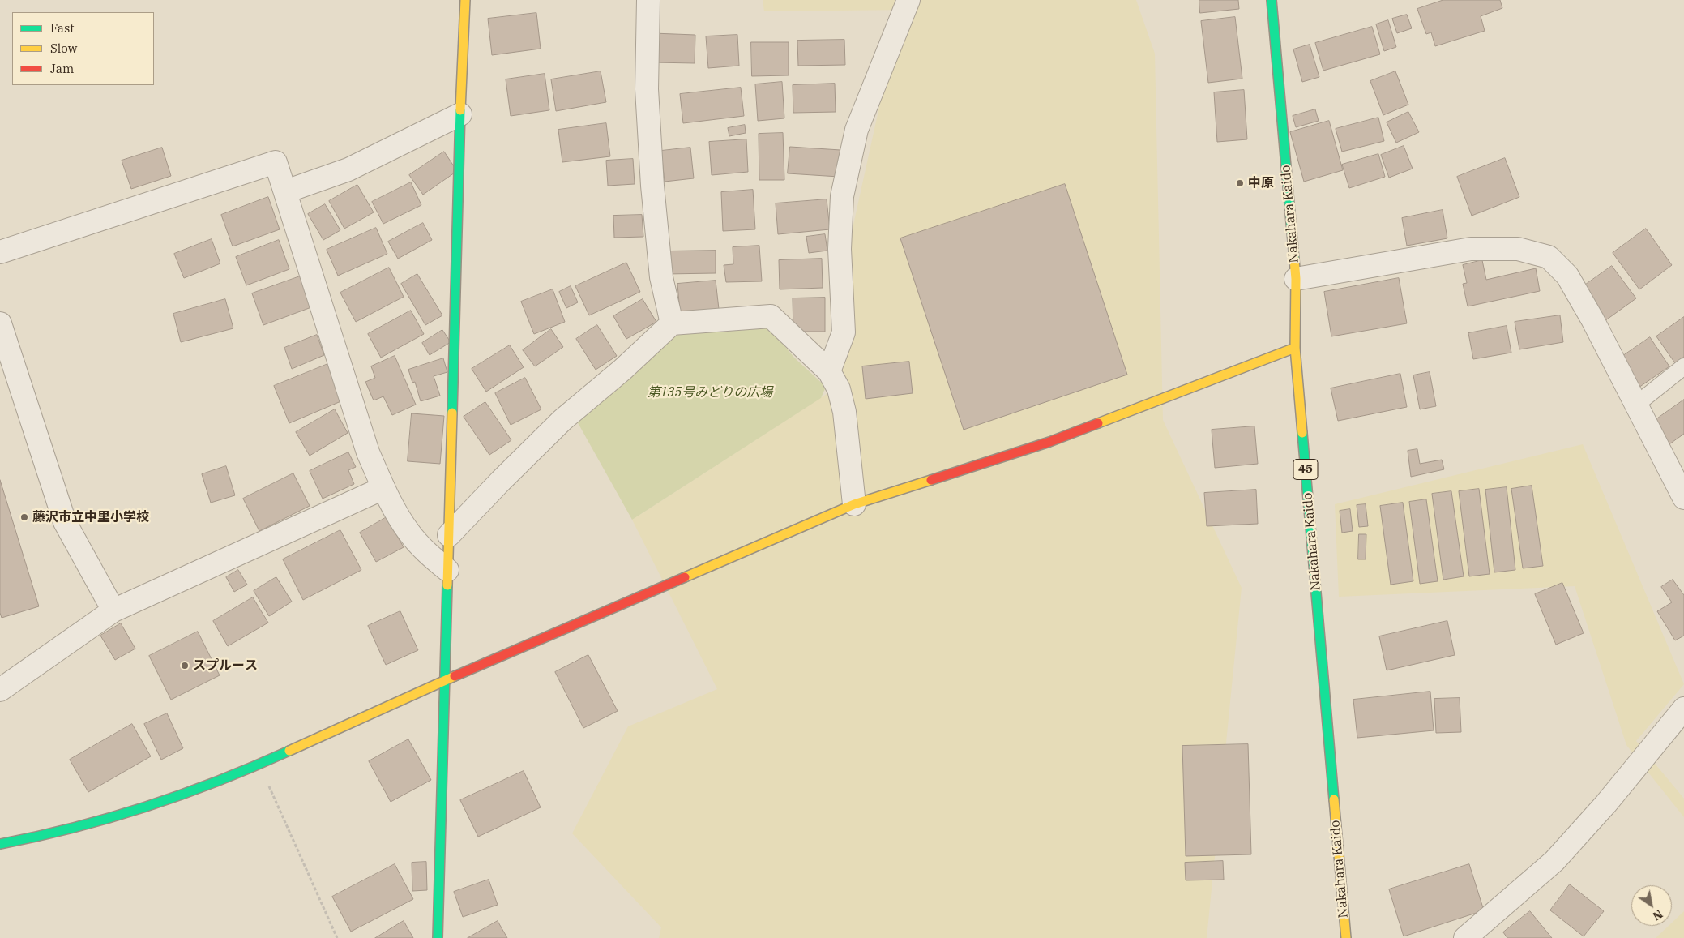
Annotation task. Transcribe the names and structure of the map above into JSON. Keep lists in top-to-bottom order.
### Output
{
  "streets": {
    "street": ["Nakahara Kaido", "45"]
  },
  "parks": ["第135号みどりの広場"],
  "places": ["中原", "藤沢市立中里小学校", "スプルース"],
  "legend": ["Fast", "Slow", "Jam"],
  "north": "bottom right"
}
